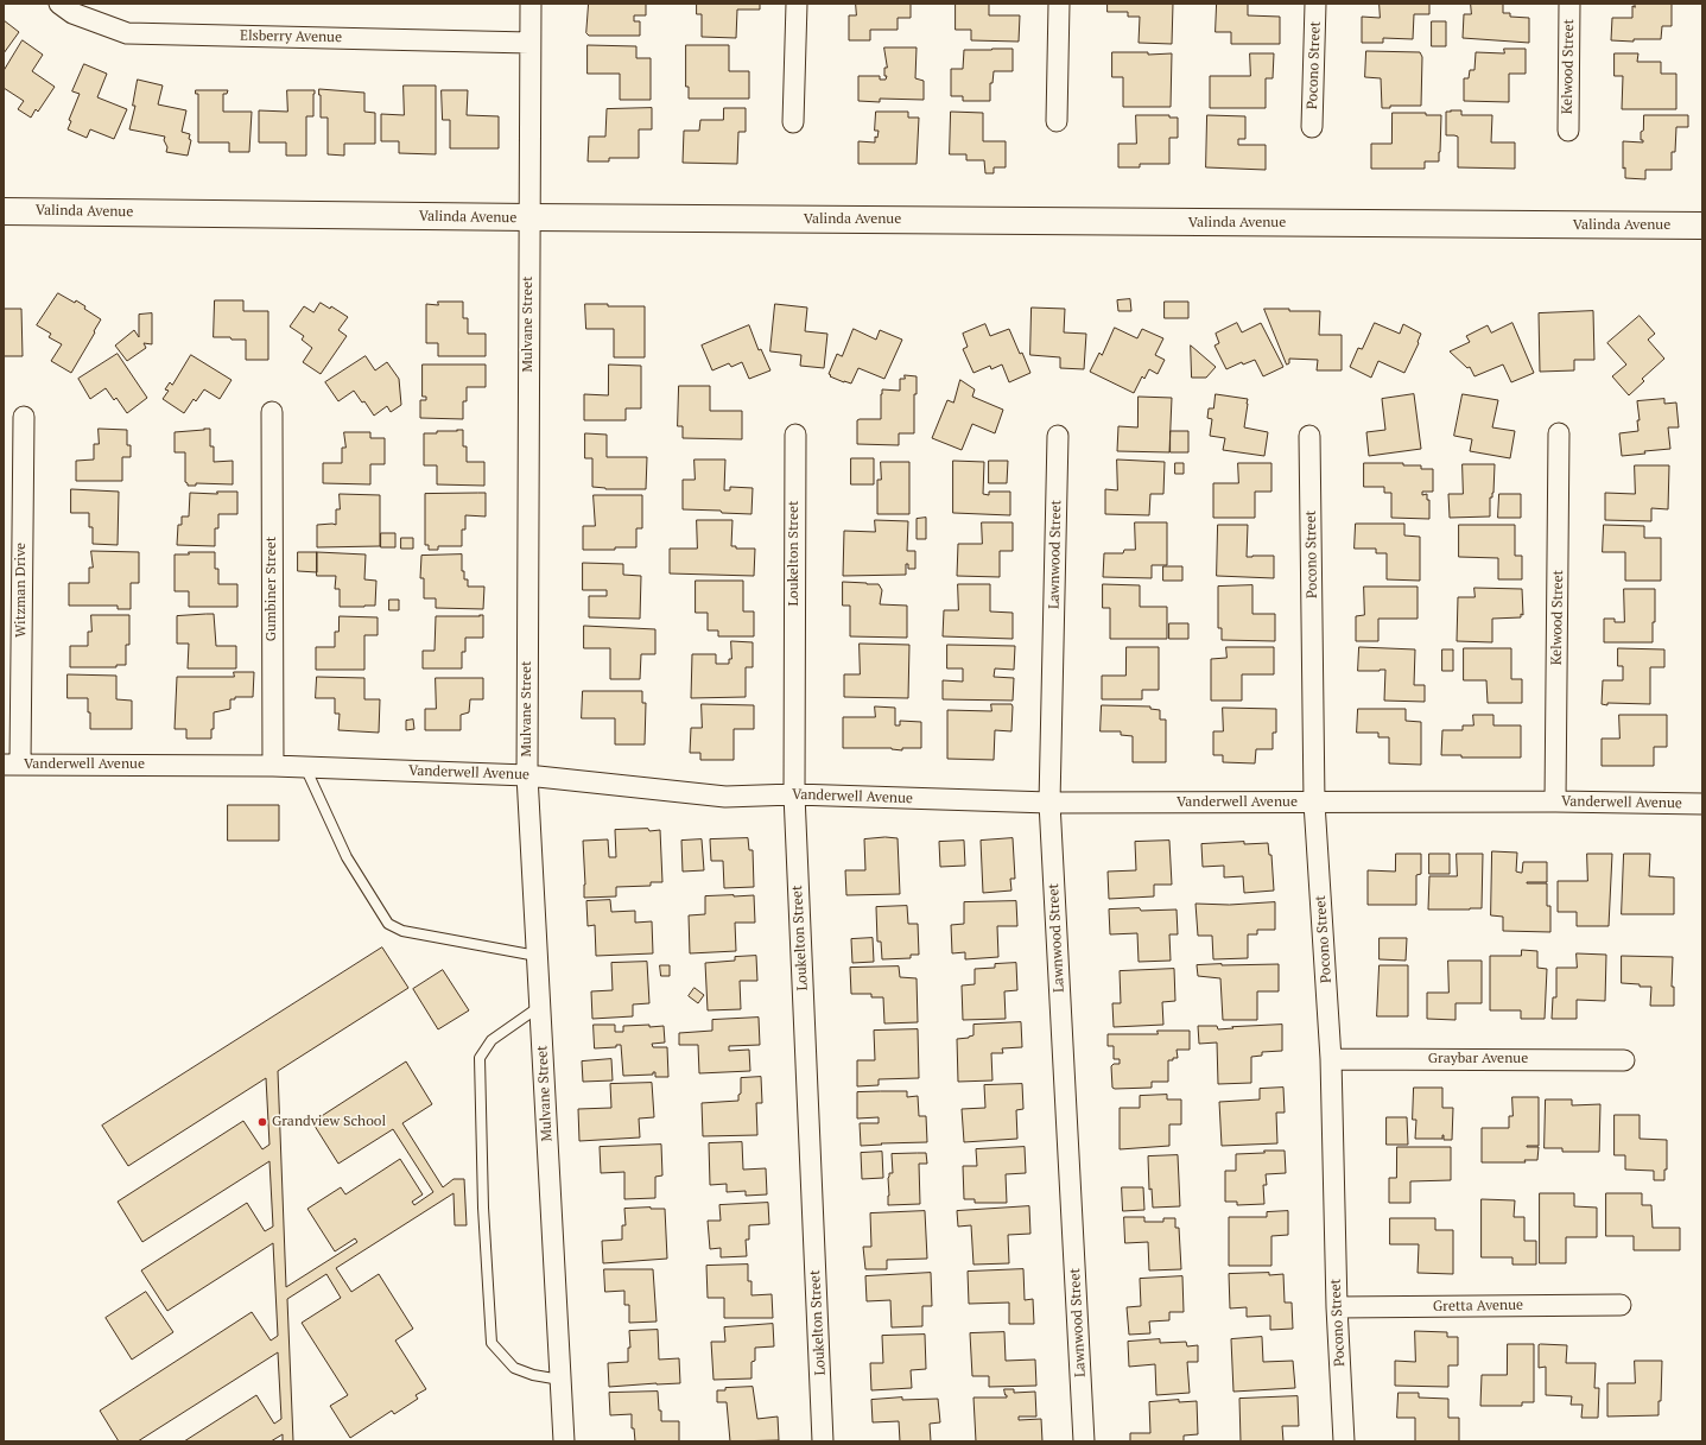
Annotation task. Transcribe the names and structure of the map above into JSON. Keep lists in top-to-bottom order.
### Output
{
  "streets": {
    "main road": ["Valinda Avenue"],
    "street": [
      "Elsberry Avenue",
      "Pocono Street",
      "Kelwood Street",
      "Mulvane Street",
      "Loukelton Street",
      "Lawnwood Street",
      "Gumbiner Street",
      "Witzman Drive",
      "Vanderwell Avenue",
      "Graybar Avenue",
      "Gretta Avenue"
    ]
  },
  "crossings": [
    ["Elsberry Avenue", "Mulvane Street"],
    ["Pocono Street", "Vanderwell Avenue"],
    ["Pocono Street", "Graybar Avenue"],
    ["Pocono Street", "Gretta Avenue"],
    ["Kelwood Street", "Vanderwell Avenue"],
    ["Valinda Avenue", "Mulvane Street"],
    ["Mulvane Street", "Vanderwell Avenue"],
    ["Loukelton Street", "Vanderwell Avenue"],
    ["Lawnwood Street", "Vanderwell Avenue"],
    ["Gumbiner Street", "Vanderwell Avenue"],
    ["Witzman Drive", "Vanderwell Avenue"]
  ],
  "places": ["Grandview School"]
}
